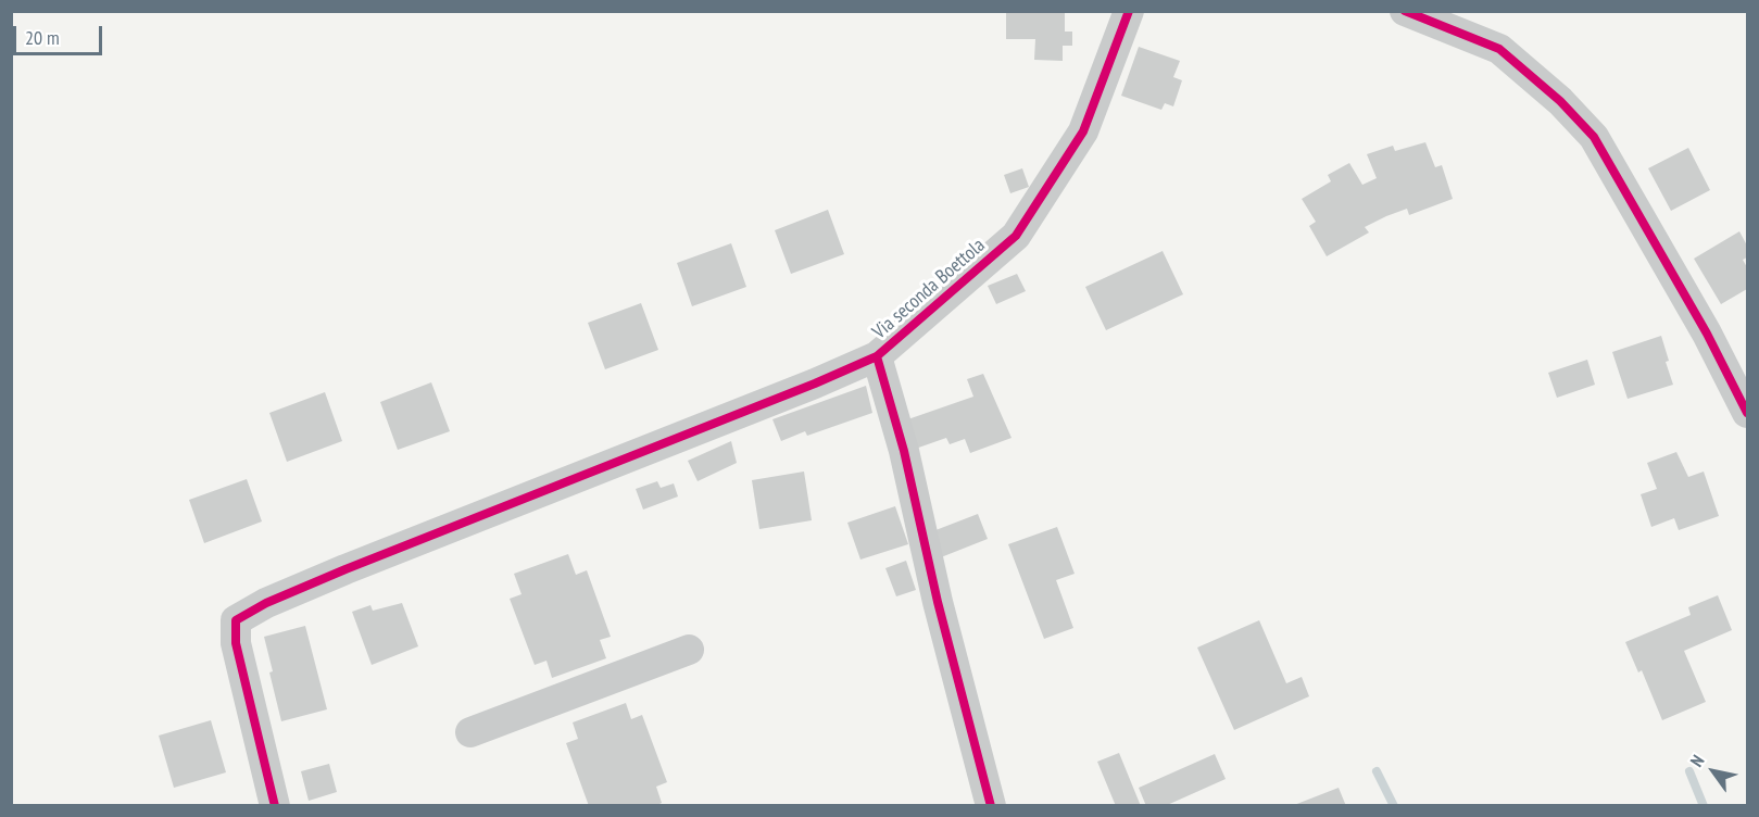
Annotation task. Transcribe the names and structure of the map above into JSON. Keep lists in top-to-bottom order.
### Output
{
  "streets": {
    "street": ["Via seconda Boettola"]
  },
  "scale_bar": "20 m",
  "north": "top left"
}
